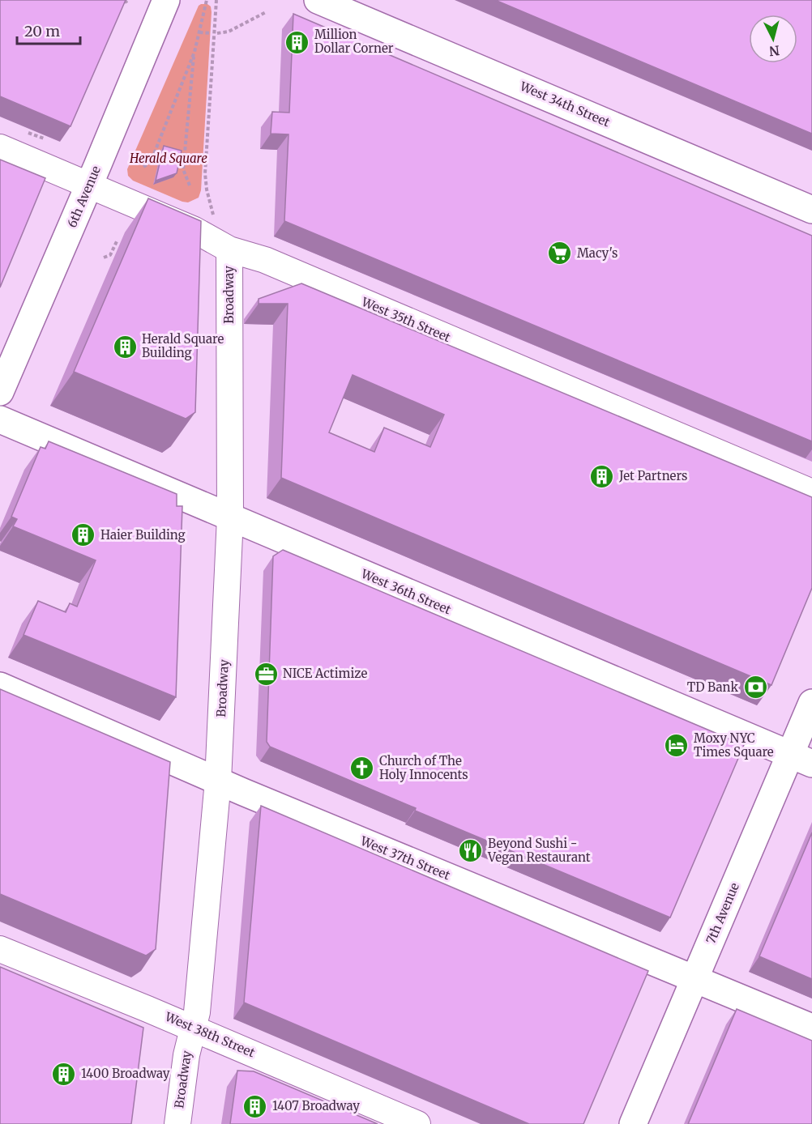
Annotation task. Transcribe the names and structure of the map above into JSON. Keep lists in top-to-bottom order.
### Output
{
  "streets": {
    "main road": [
      "West 34th Street",
      "6th Avenue",
      "West 36th Street",
      "West 37th Street",
      "7th Avenue"
    ],
    "street": ["Broadway", "West 35th Street", "West 38th Street"]
  },
  "crossings": [
    ["6th Avenue", "West 35th Street"],
    ["Broadway", "West 35th Street"],
    ["Broadway", "West 36th Street"],
    ["Broadway", "West 37th Street"],
    ["Broadway", "West 38th Street"],
    ["West 36th Street", "7th Avenue"],
    ["West 37th Street", "7th Avenue"]
  ],
  "parks": ["Herald Square"],
  "places": {
    "building": [
      "Million Dollar Corner",
      "Herald Square Building",
      "Jet Partners",
      "Haier Building",
      "1400 Broadway",
      "1407 Broadway"
    ],
    "supermarket": ["Macy's"],
    "office": ["NICE Actimize"],
    "bank": ["TD Bank"],
    "hotel": ["Moxy NYC Times Square"],
    "church": ["Church of The Holy Innocents"],
    "restaurant": ["Beyond Sushi - Vegan Restaurant"]
  },
  "scale_bar": "20 m",
  "north": "bottom"
}
